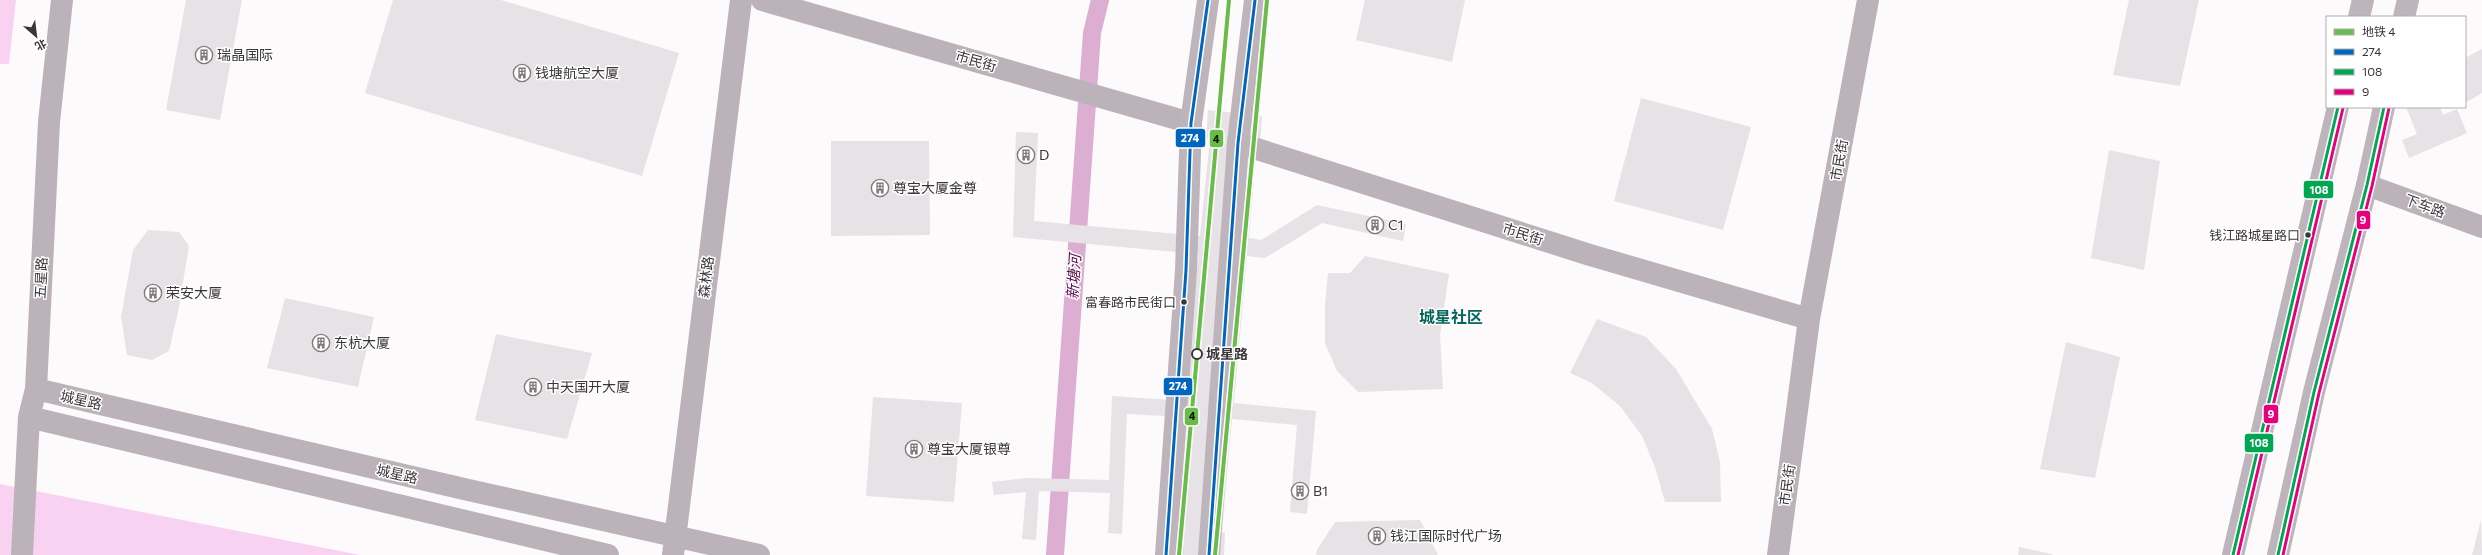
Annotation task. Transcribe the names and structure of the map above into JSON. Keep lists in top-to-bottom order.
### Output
{
  "streets": {
    "street": [
      "市民街",
      "下车路",
      "森林路",
      "五星路",
      "城星路"
    ]
  },
  "crossings": [
    ["森林路", "城星路"],
    ["五星路", "城星路"]
  ],
  "districts": ["城星社区"],
  "water": ["新塘河"],
  "places": {
    "building": [
      "瑞晶国际",
      "钱塘航空大厦",
      "D",
      "尊宝大厦金尊",
      "C1",
      "荣安大厦",
      "东杭大厦",
      "中天国开大厦",
      "尊宝大厦银尊",
      "B1",
      "钱江国际时代广场"
    ],
    "other": ["钱江路城星路口", "富春路市民街口", "城星路"]
  },
  "lines": [
    "metro line 4",
    "transit line 274",
    "transit line 108",
    "transit line 9"
  ],
  "legend": [
    "地铁 4",
    "274",
    "108",
    "9"
  ],
  "north": "bottom right"
}
